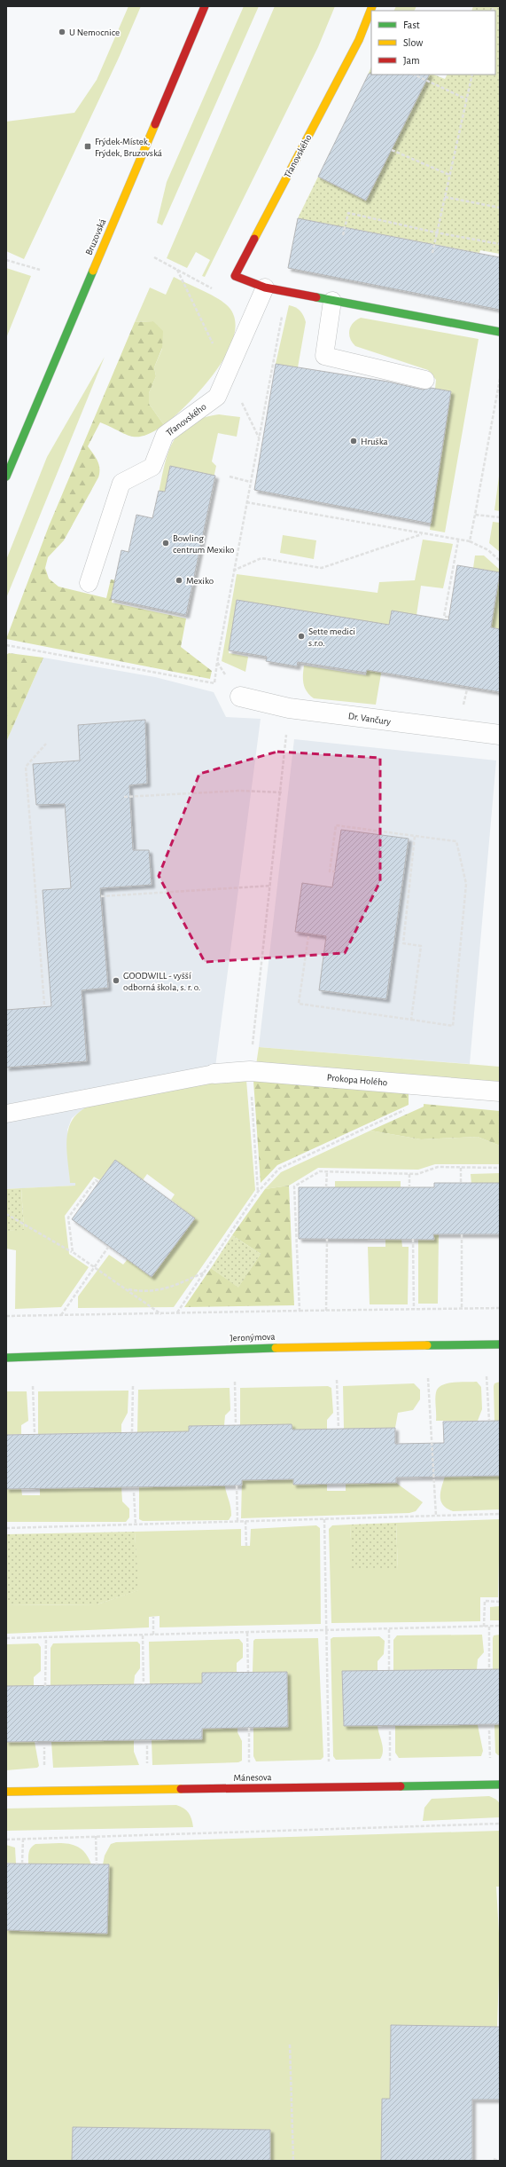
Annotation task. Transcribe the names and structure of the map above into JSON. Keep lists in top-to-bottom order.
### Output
{
  "streets": {
    "street": [
      "Třanovského",
      "Bruzovská",
      "Dr. Vančury",
      "Prokopa Holého",
      "Jeronýmova",
      "Mánesova"
    ]
  },
  "places": {
    "other": [
      "U Nemocnice",
      "Hruška",
      "Bowling centrum Mexiko",
      "Mexiko",
      "Sette medici s.r.o.",
      "GOODWILL - vyšší odborná škola, s. r. o."
    ],
    "transit": ["Frýdek-Místek, Frýdek, Bruzovská"]
  },
  "legend": ["Fast", "Slow", "Jam"]
}
